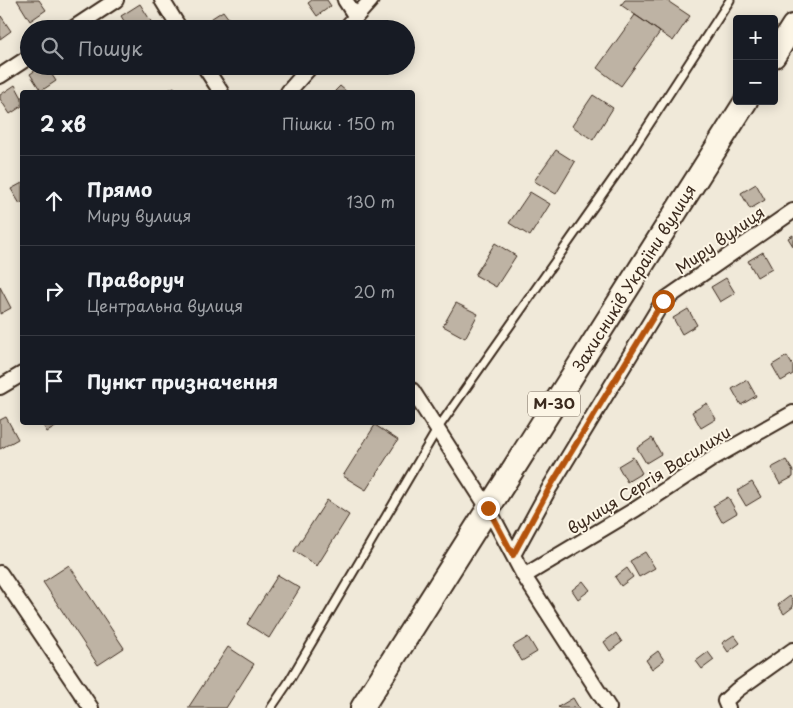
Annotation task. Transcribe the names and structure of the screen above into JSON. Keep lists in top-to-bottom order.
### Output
{
  "streets": {
    "highway": ["Захисників України вулиця", "М-30"],
    "street": ["Миру вулиця", "вулиця Сергія Василихи"]
  },
  "page": {
    "map_buttons": ["+", "−"],
    "search": "Пошук",
    "heading": ["2 хв", "Пішки · 150 m"],
    "list": [
      ["Прямо", "Миру вулиця", "130 m"],
      ["Праворуч", "Центральна вулиця", "20 m"],
      "Пункт призначення"
    ]
  }
}
